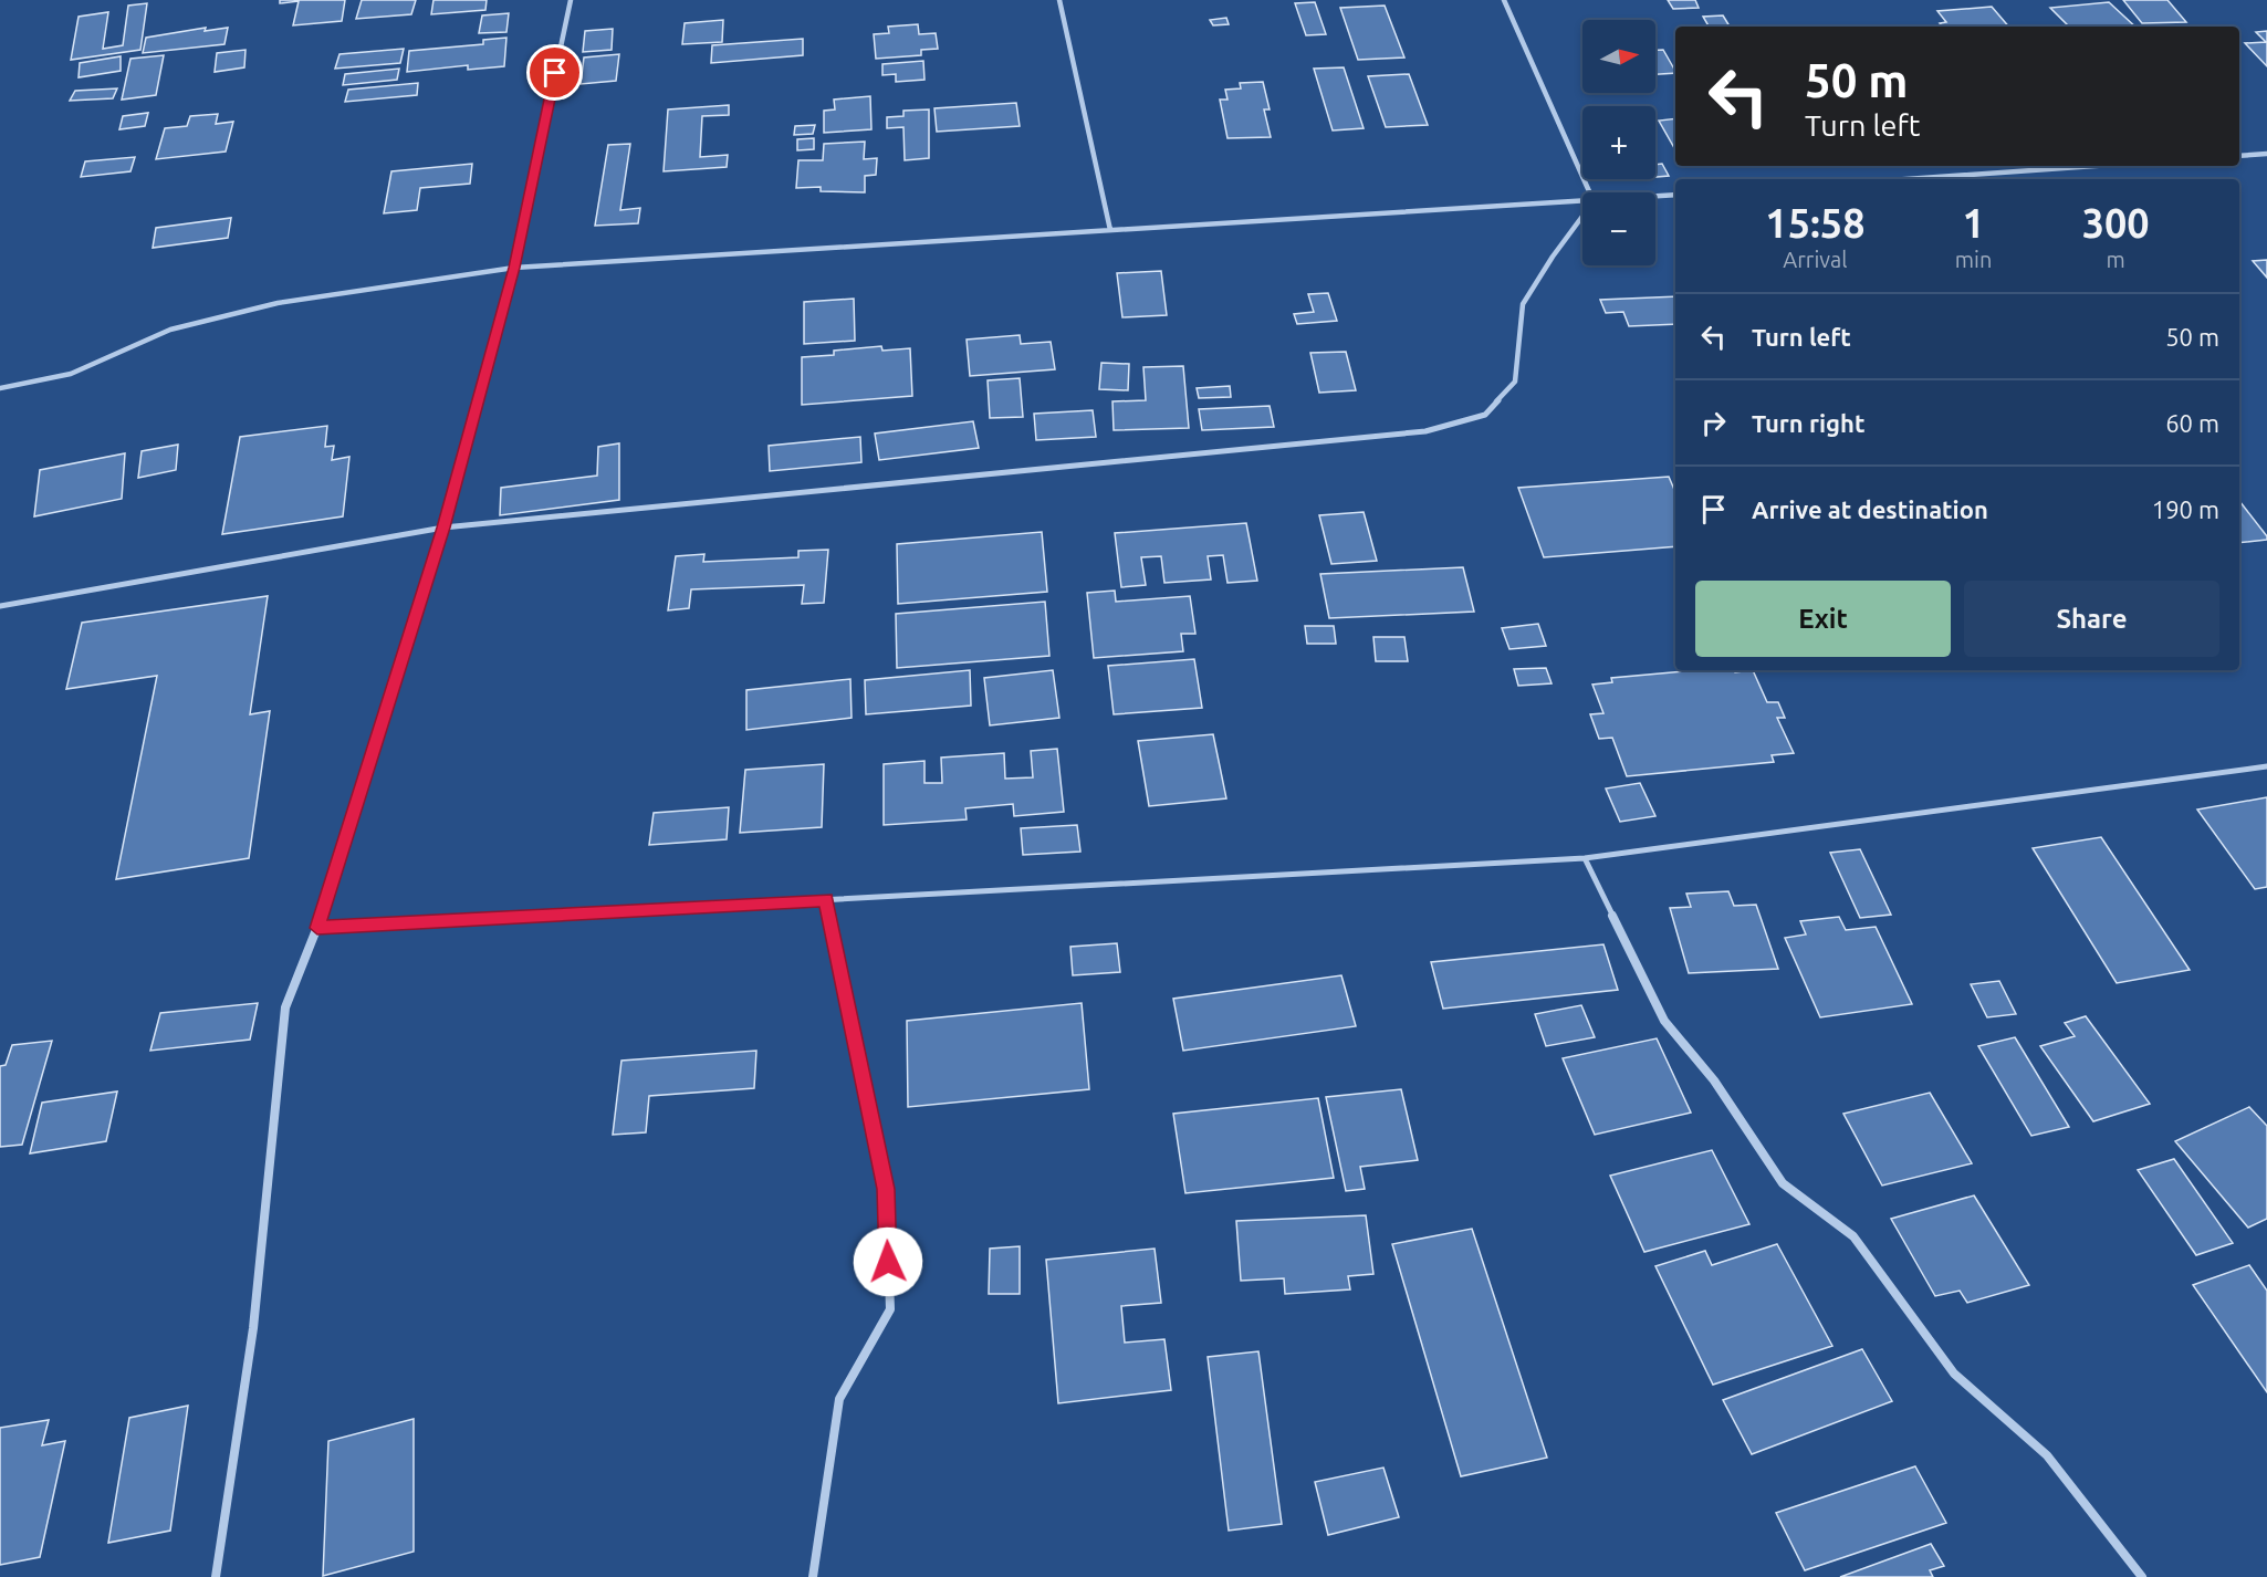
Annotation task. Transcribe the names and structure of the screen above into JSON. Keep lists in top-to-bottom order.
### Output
{
  "north": "right",
  "page": {
    "map_buttons": ["+", "−"],
    "turn": ["50 m", "Turn left"],
    "eta": [
      "15:58",
      "Arrival",
      "1",
      "min",
      "300",
      "m"
    ],
    "list": [
      {
        "name": "Turn left",
        "value": "50 m"
      },
      {
        "name": "Turn right",
        "value": "60 m"
      },
      {
        "name": "Arrive at destination",
        "value": "190 m"
      }
    ],
    "buttons": ["Exit", "Share"]
  }
}
